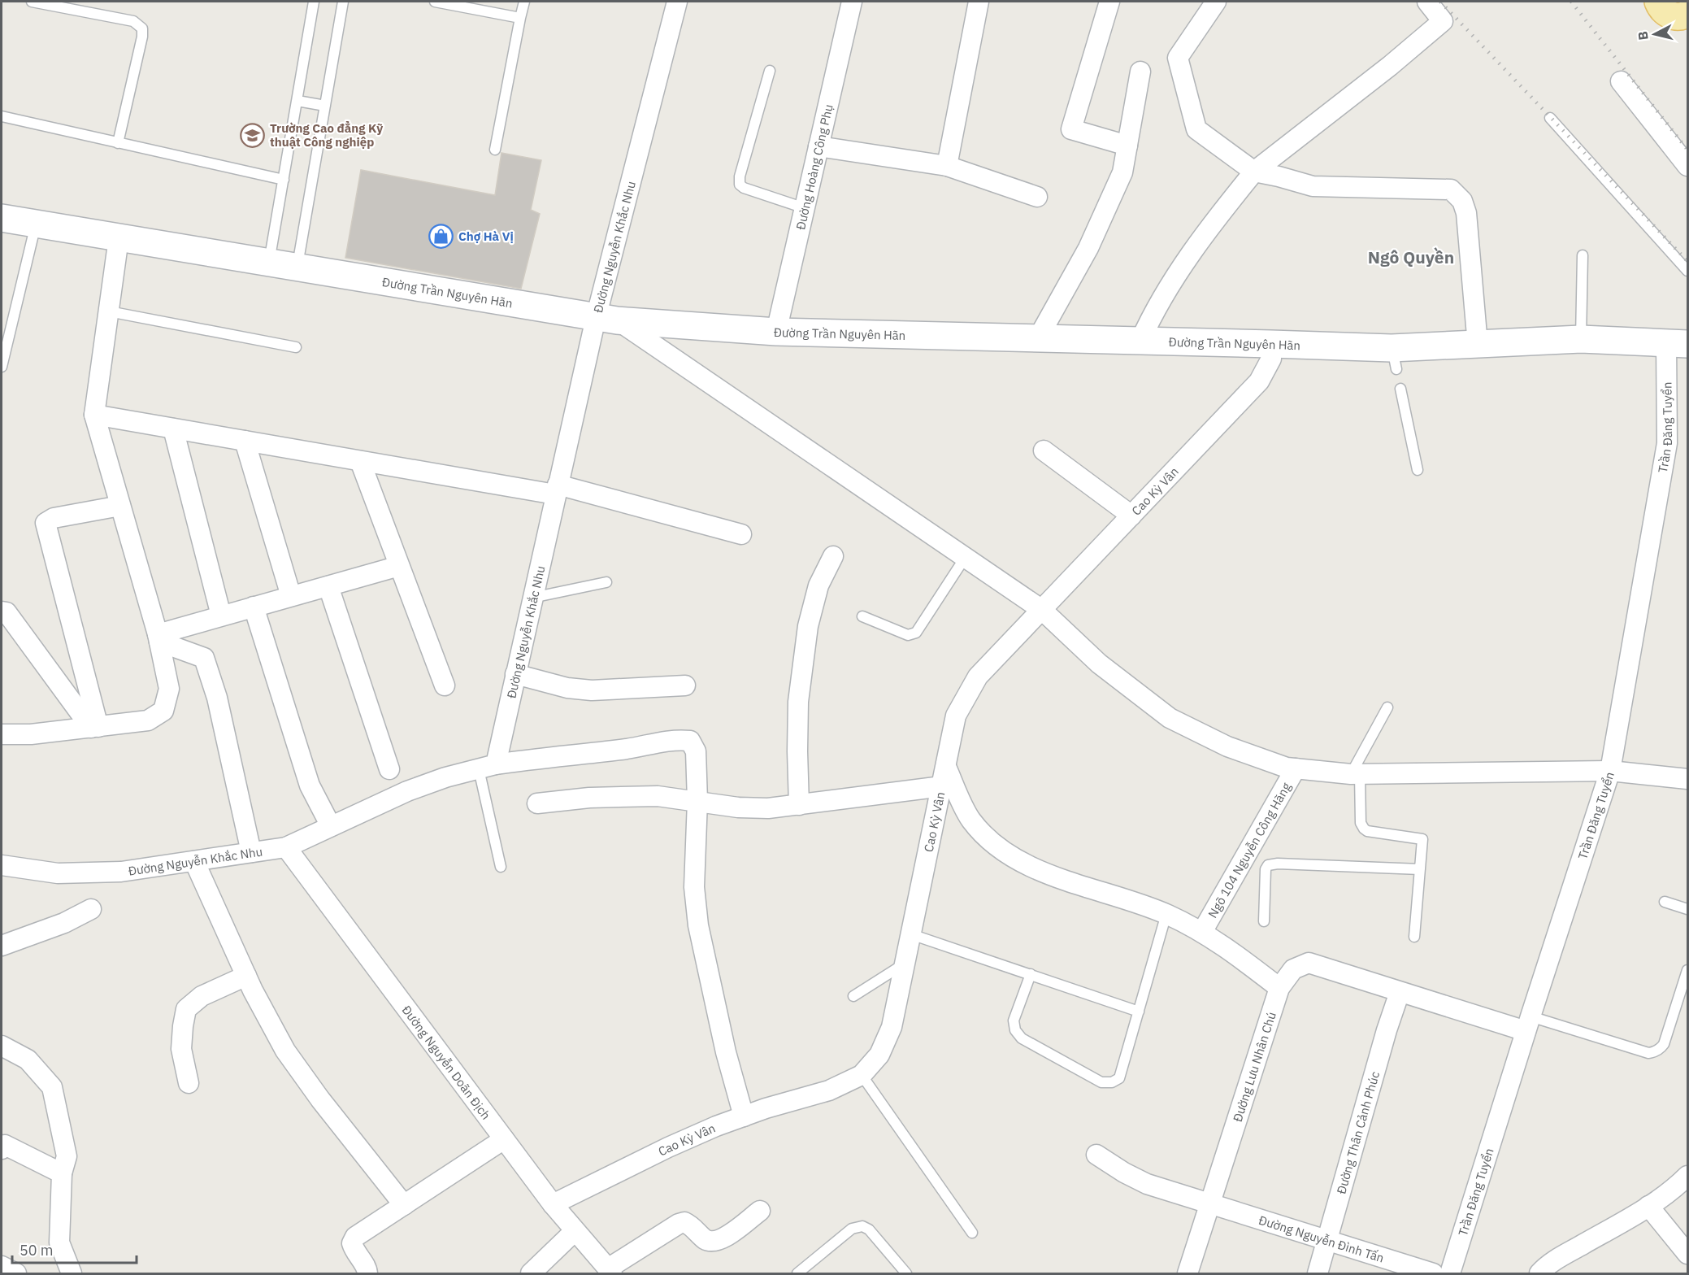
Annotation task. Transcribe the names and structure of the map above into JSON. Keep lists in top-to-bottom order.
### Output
{
  "streets": {
    "street": [
      "Đường Hoàng Công Phụ",
      "Đường Nguyễn Khắc Nhu",
      "Đường Trần Nguyên Hãn",
      "Trần Đăng Tuyển",
      "Cao Kỳ Vân",
      "Ngõ 104 Nguyễn Công Hãng",
      "Đường Nguyễn Doãn Địch",
      "Đường Lưu Nhân Chú",
      "Đường Thân Cảnh Phúc",
      "Đường Nguyễn Đình Tấn"
    ]
  },
  "crossings": [
    ["Đường Hoàng Công Phụ", "Đường Trần Nguyên Hãn"],
    ["Đường Nguyễn Khắc Nhu", "Đường Trần Nguyên Hãn"],
    ["Đường Nguyễn Khắc Nhu", "Đường Nguyễn Doãn Địch"],
    ["Đường Trần Nguyên Hãn", "Trần Đăng Tuyển"],
    ["Đường Trần Nguyên Hãn", "Cao Kỳ Vân"],
    ["Trần Đăng Tuyển", "Đường Lưu Nhân Chú"],
    ["Cao Kỳ Vân", "Đường Nguyễn Doãn Địch"],
    ["Đường Lưu Nhân Chú", "Đường Thân Cảnh Phúc"],
    ["Đường Lưu Nhân Chú", "Đường Nguyễn Đình Tấn"],
    ["Đường Thân Cảnh Phúc", "Đường Nguyễn Đình Tấn"]
  ],
  "districts": ["Ngô Quyền"],
  "places": {
    "school or university": ["Trường Cao đẳng Kỹ thuật Công nghiệp"],
    "shop": ["Chợ Hà Vị"]
  },
  "scale_bar": "50 m",
  "north": "left"
}
